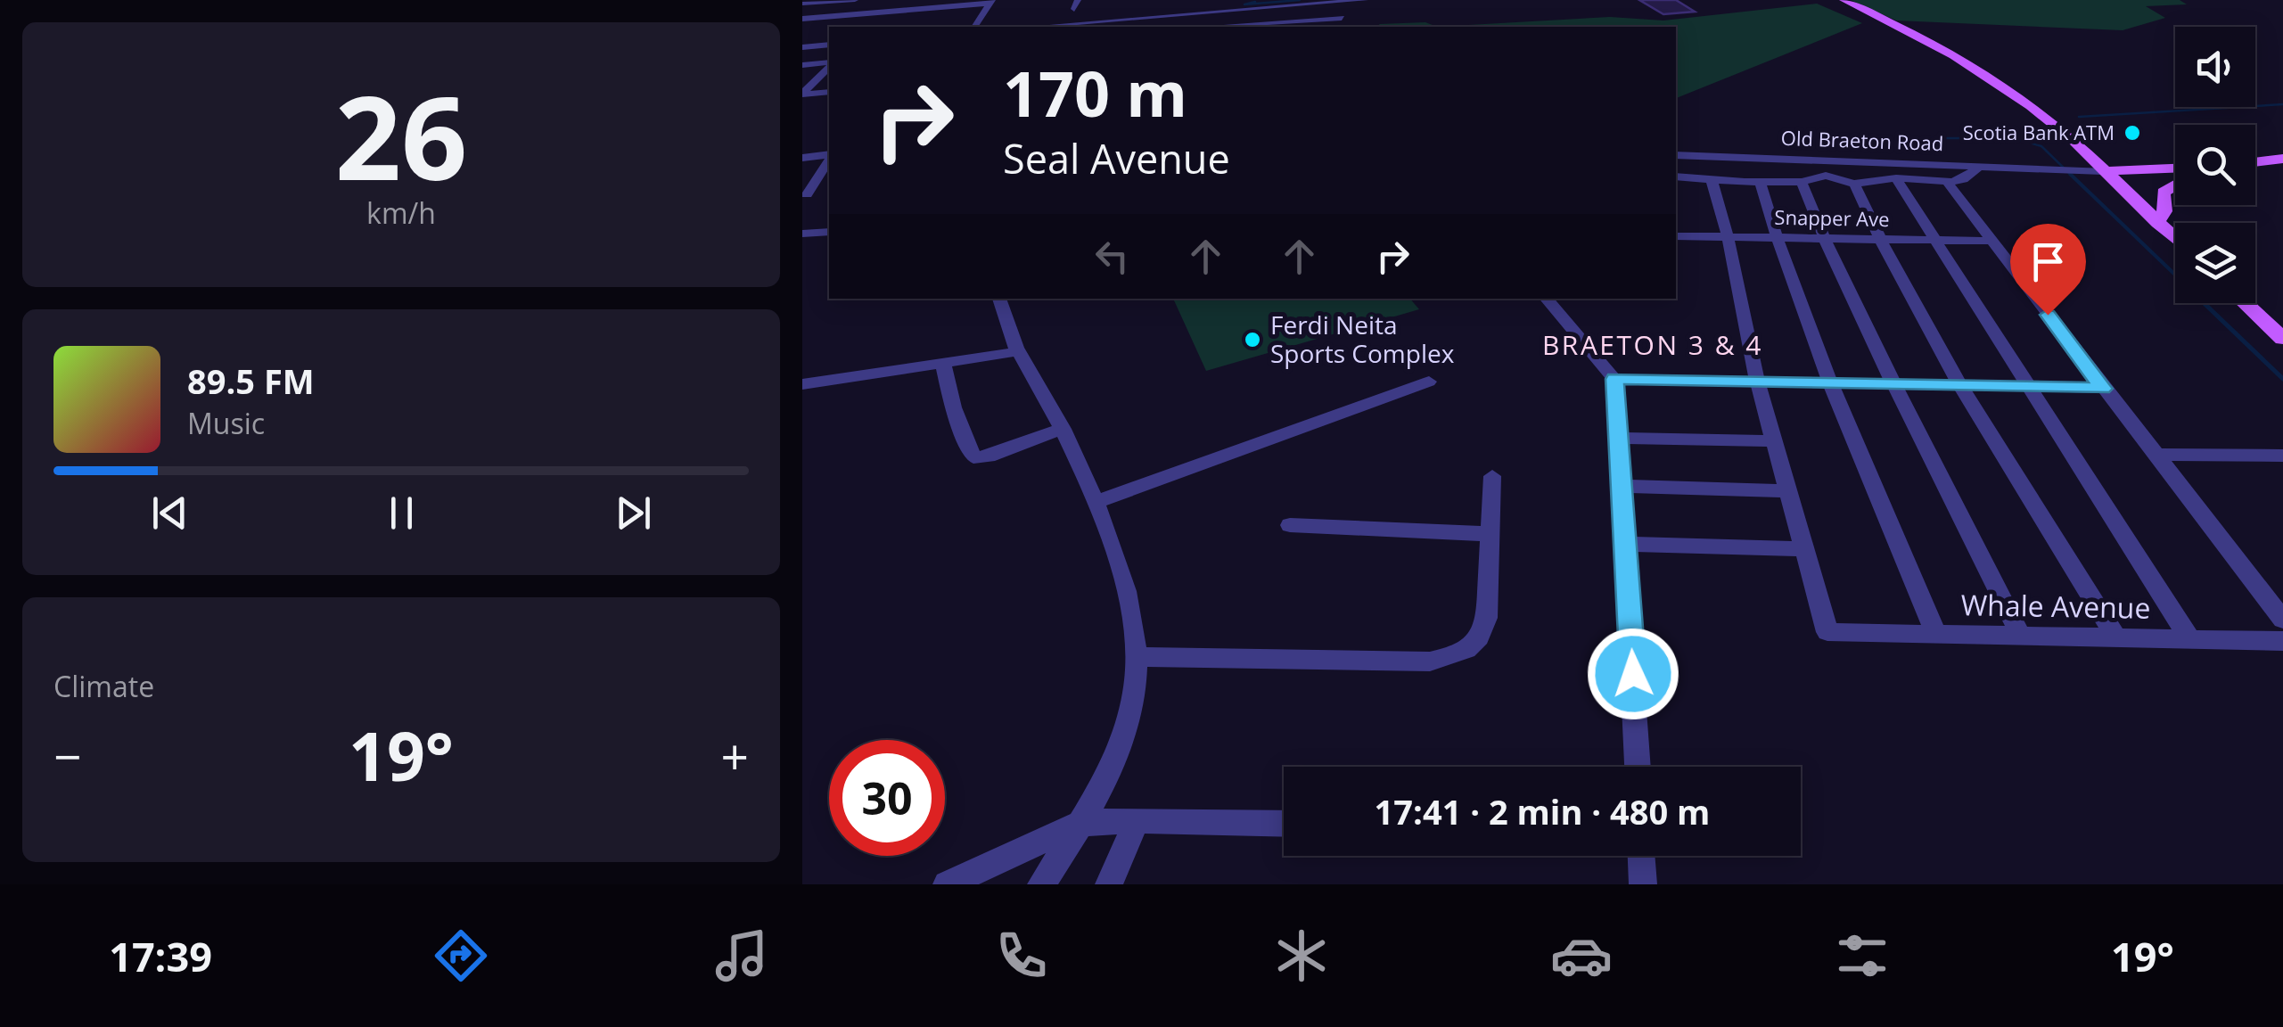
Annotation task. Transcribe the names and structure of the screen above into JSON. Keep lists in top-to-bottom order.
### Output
{
  "streets": {
    "street": ["Old Braeton Road", "Snapper Ave", "Whale Avenue"]
  },
  "districts": ["BRAETON 3 & 4"],
  "places": ["Scotia Bank ATM", "Ferdi Neita Sports Complex"],
  "page": {
    "tile": [
      ["26", "km/h"],
      "Climate"
    ],
    "turn": ["170 m", "Seal Avenue"],
    "song": ["89.5 FM", "Music"],
    "heat": ["−", "19°", "+"],
    "limit": "30",
    "trip": "17:41 · 2 min · 480 m",
    "tabs": ["17:39", "19°"]
  }
}
